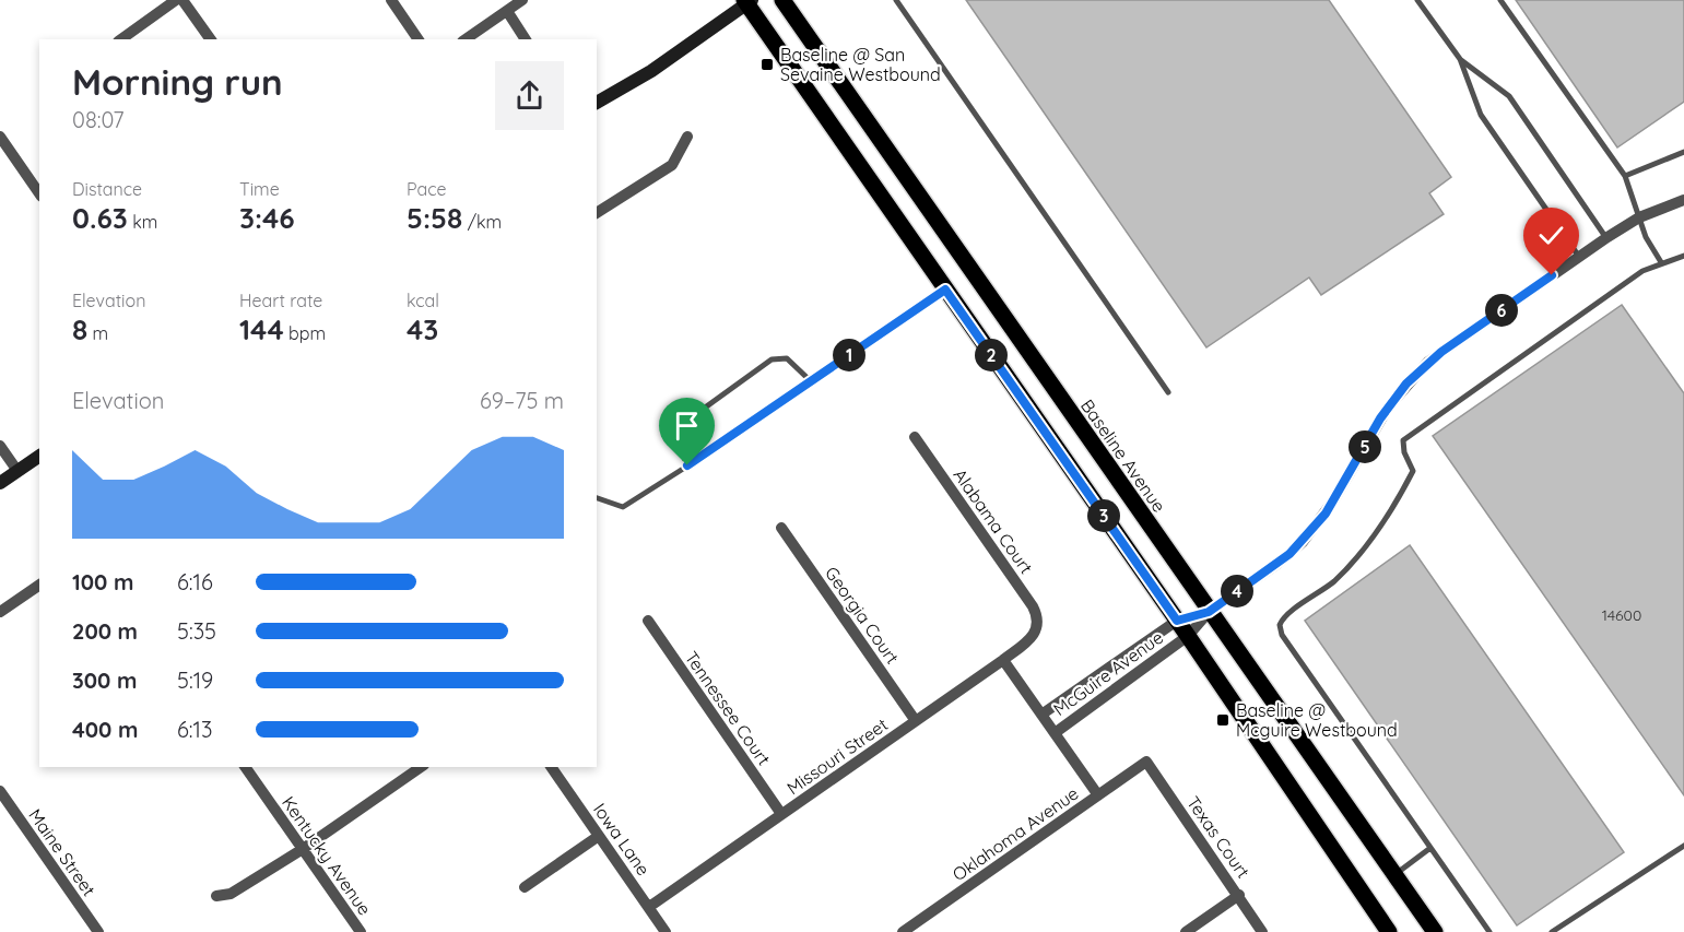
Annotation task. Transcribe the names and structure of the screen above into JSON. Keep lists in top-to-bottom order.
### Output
{
  "streets": {
    "main road": ["Baseline Avenue"],
    "street": [
      "Alabama Court",
      "Georgia Court",
      "McGuire Avenue",
      "Tennessee Court",
      "Missouri Street",
      "Oklahoma Avenue",
      "Texas Court",
      "Iowa Lane",
      "Maine Street",
      "Kentucky Avenue"
    ]
  },
  "crossings": [
    ["Baseline Avenue", "McGuire Avenue"],
    ["Alabama Court", "Missouri Street"],
    ["Georgia Court", "Missouri Street"],
    ["Tennessee Court", "Missouri Street"],
    ["Missouri Street", "Iowa Lane"],
    ["Oklahoma Avenue", "Texas Court"]
  ],
  "places": {
    "transit": ["Baseline @ San Sevaine Westbound", "Baseline @ Mcguire Westbound"]
  },
  "house_numbers": ["14600"],
  "page": {
    "heading": ["Morning run", "08:07"],
    "stats": [
      ["Distance", "0.63 km"],
      ["Time", "3:46"],
      ["Pace", "5:58 /km"],
      ["Elevation", "8 m"],
      ["Heart rate", "144 bpm"],
      ["kcal", "43"]
    ],
    "pins": [
      "6",
      "1",
      "2",
      "5",
      "3",
      "4"
    ],
    "chart": ["Elevation", "69–75 m"],
    "list": [
      {
        "name": "100 m",
        "note": "6:16"
      },
      {
        "name": "200 m",
        "note": "5:35"
      },
      {
        "name": "300 m",
        "note": "5:19"
      },
      {
        "name": "400 m",
        "note": "6:13"
      }
    ]
  }
}
